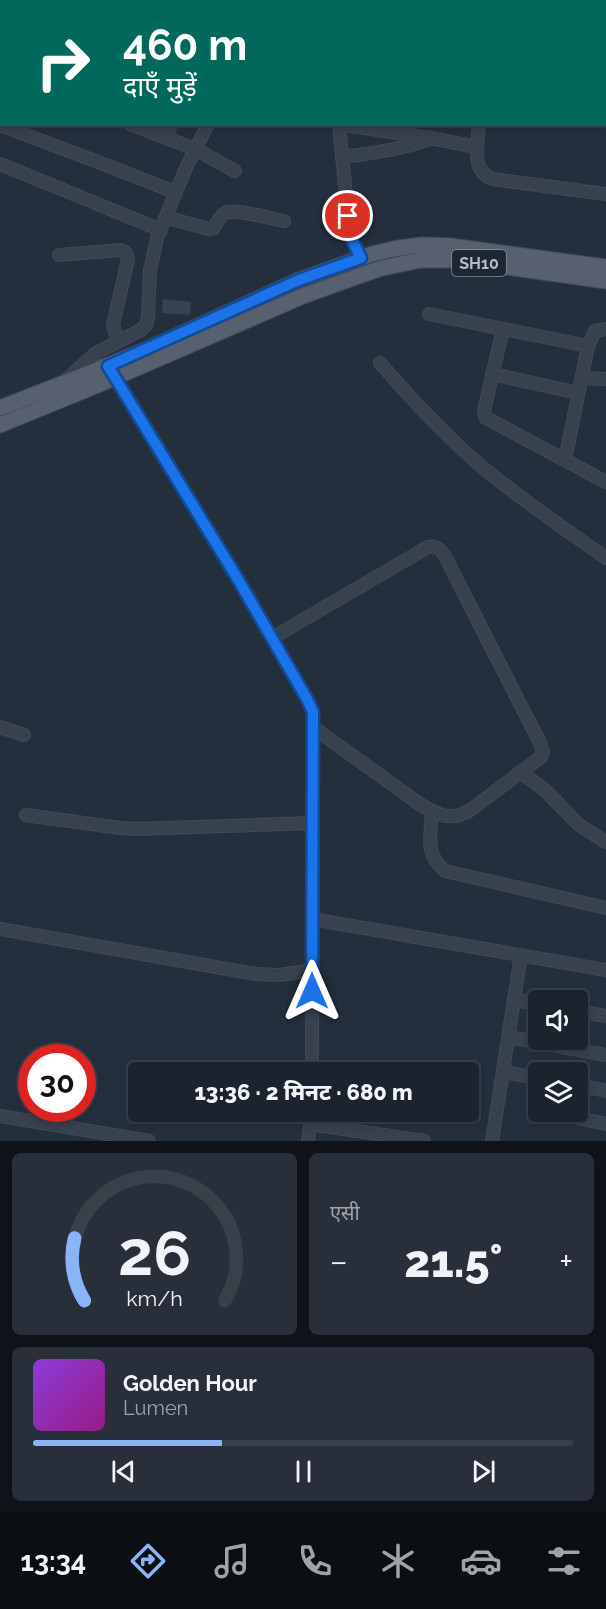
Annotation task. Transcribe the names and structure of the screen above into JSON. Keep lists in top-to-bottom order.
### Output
{
  "streets": {
    "main road": ["SH10"]
  },
  "page": {
    "turn": ["460 m", "दाएँ मुड़ें"],
    "limit": "30",
    "trip": "13:36 · 2 मिनट · 680 m",
    "tile": "एसी",
    "heat": ["−", "21.5°", "+"],
    "song": ["Golden Hour", "Lumen"],
    "tabs": "13:34",
    "gauge": ["26", "km/h"]
  }
}
